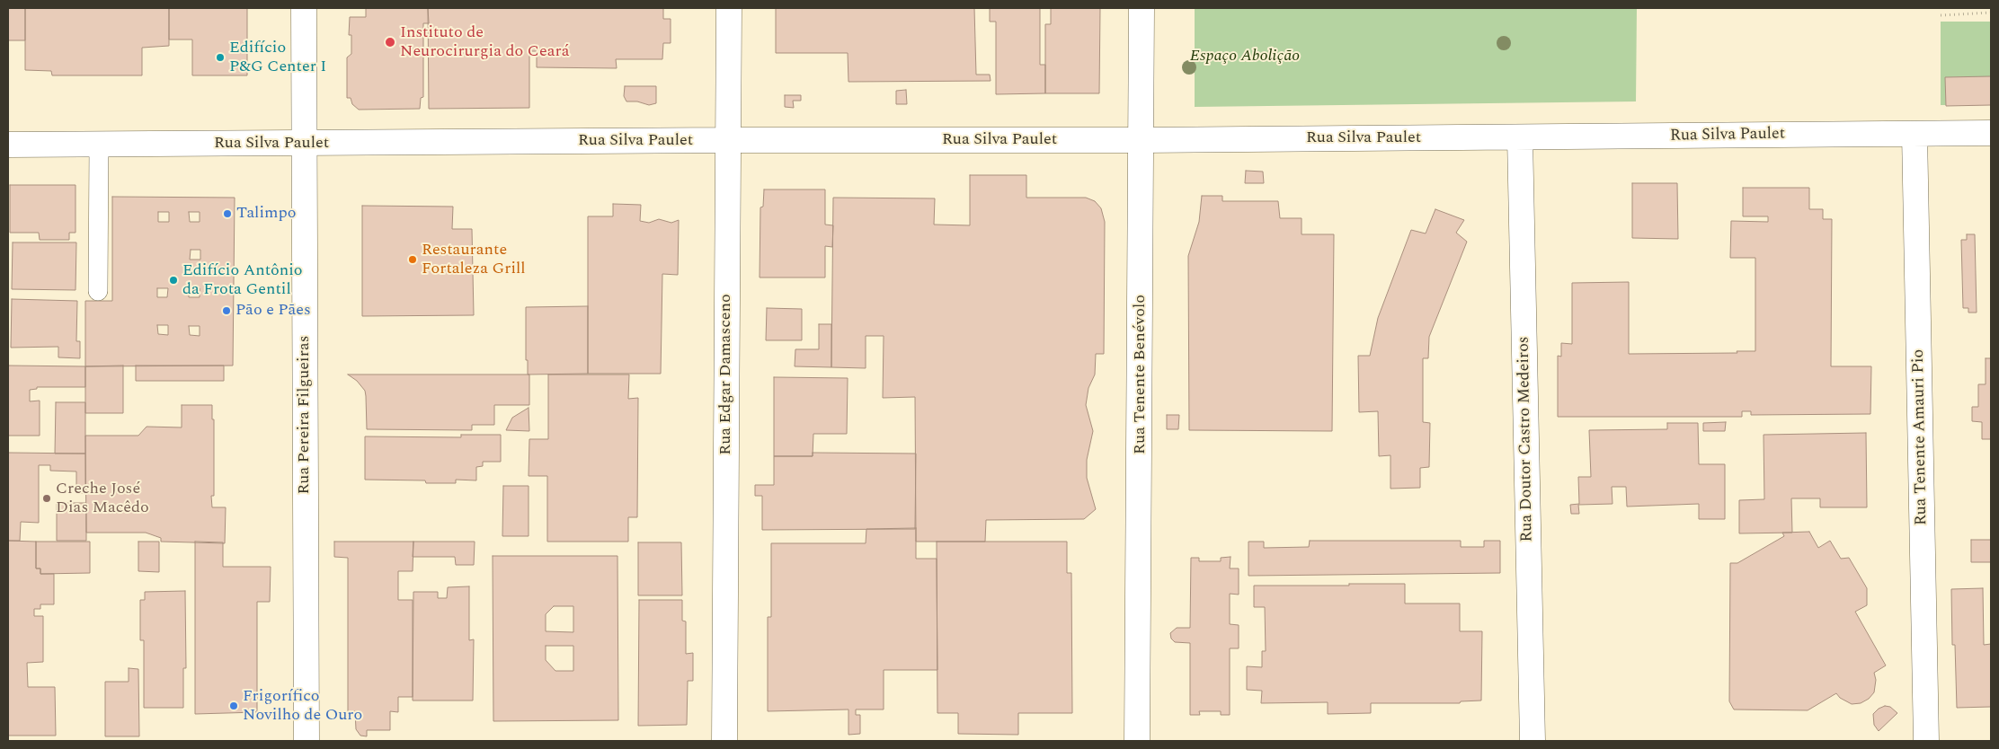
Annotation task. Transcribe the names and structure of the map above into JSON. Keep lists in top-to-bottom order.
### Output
{
  "streets": {
    "street": [
      "Rua Silva Paulet",
      "Rua Edgar Damasceno",
      "Rua Tenente Benévolo",
      "Rua Pereira Filgueiras",
      "Rua Tenente Amauri Pio",
      "Rua Doutor Castro Medeiros"
    ]
  },
  "crossings": [
    ["Rua Silva Paulet", "Rua Edgar Damasceno"],
    ["Rua Silva Paulet", "Rua Tenente Benévolo"],
    ["Rua Silva Paulet", "Rua Pereira Filgueiras"],
    ["Rua Silva Paulet", "Rua Tenente Amauri Pio"],
    ["Rua Silva Paulet", "Rua Doutor Castro Medeiros"]
  ],
  "parks": ["Espaço Abolição"],
  "places": [
    "Instituto de Neurocirurgia do Ceará",
    "Edifício P&G Center I",
    "Talimpo",
    "Restaurante Fortaleza Grill",
    "Edifício Antônio da Frota Gentil",
    "Pão e Pães",
    "Creche José Dias Macêdo",
    "Frigorífico Novilho de Ouro"
  ]
}
